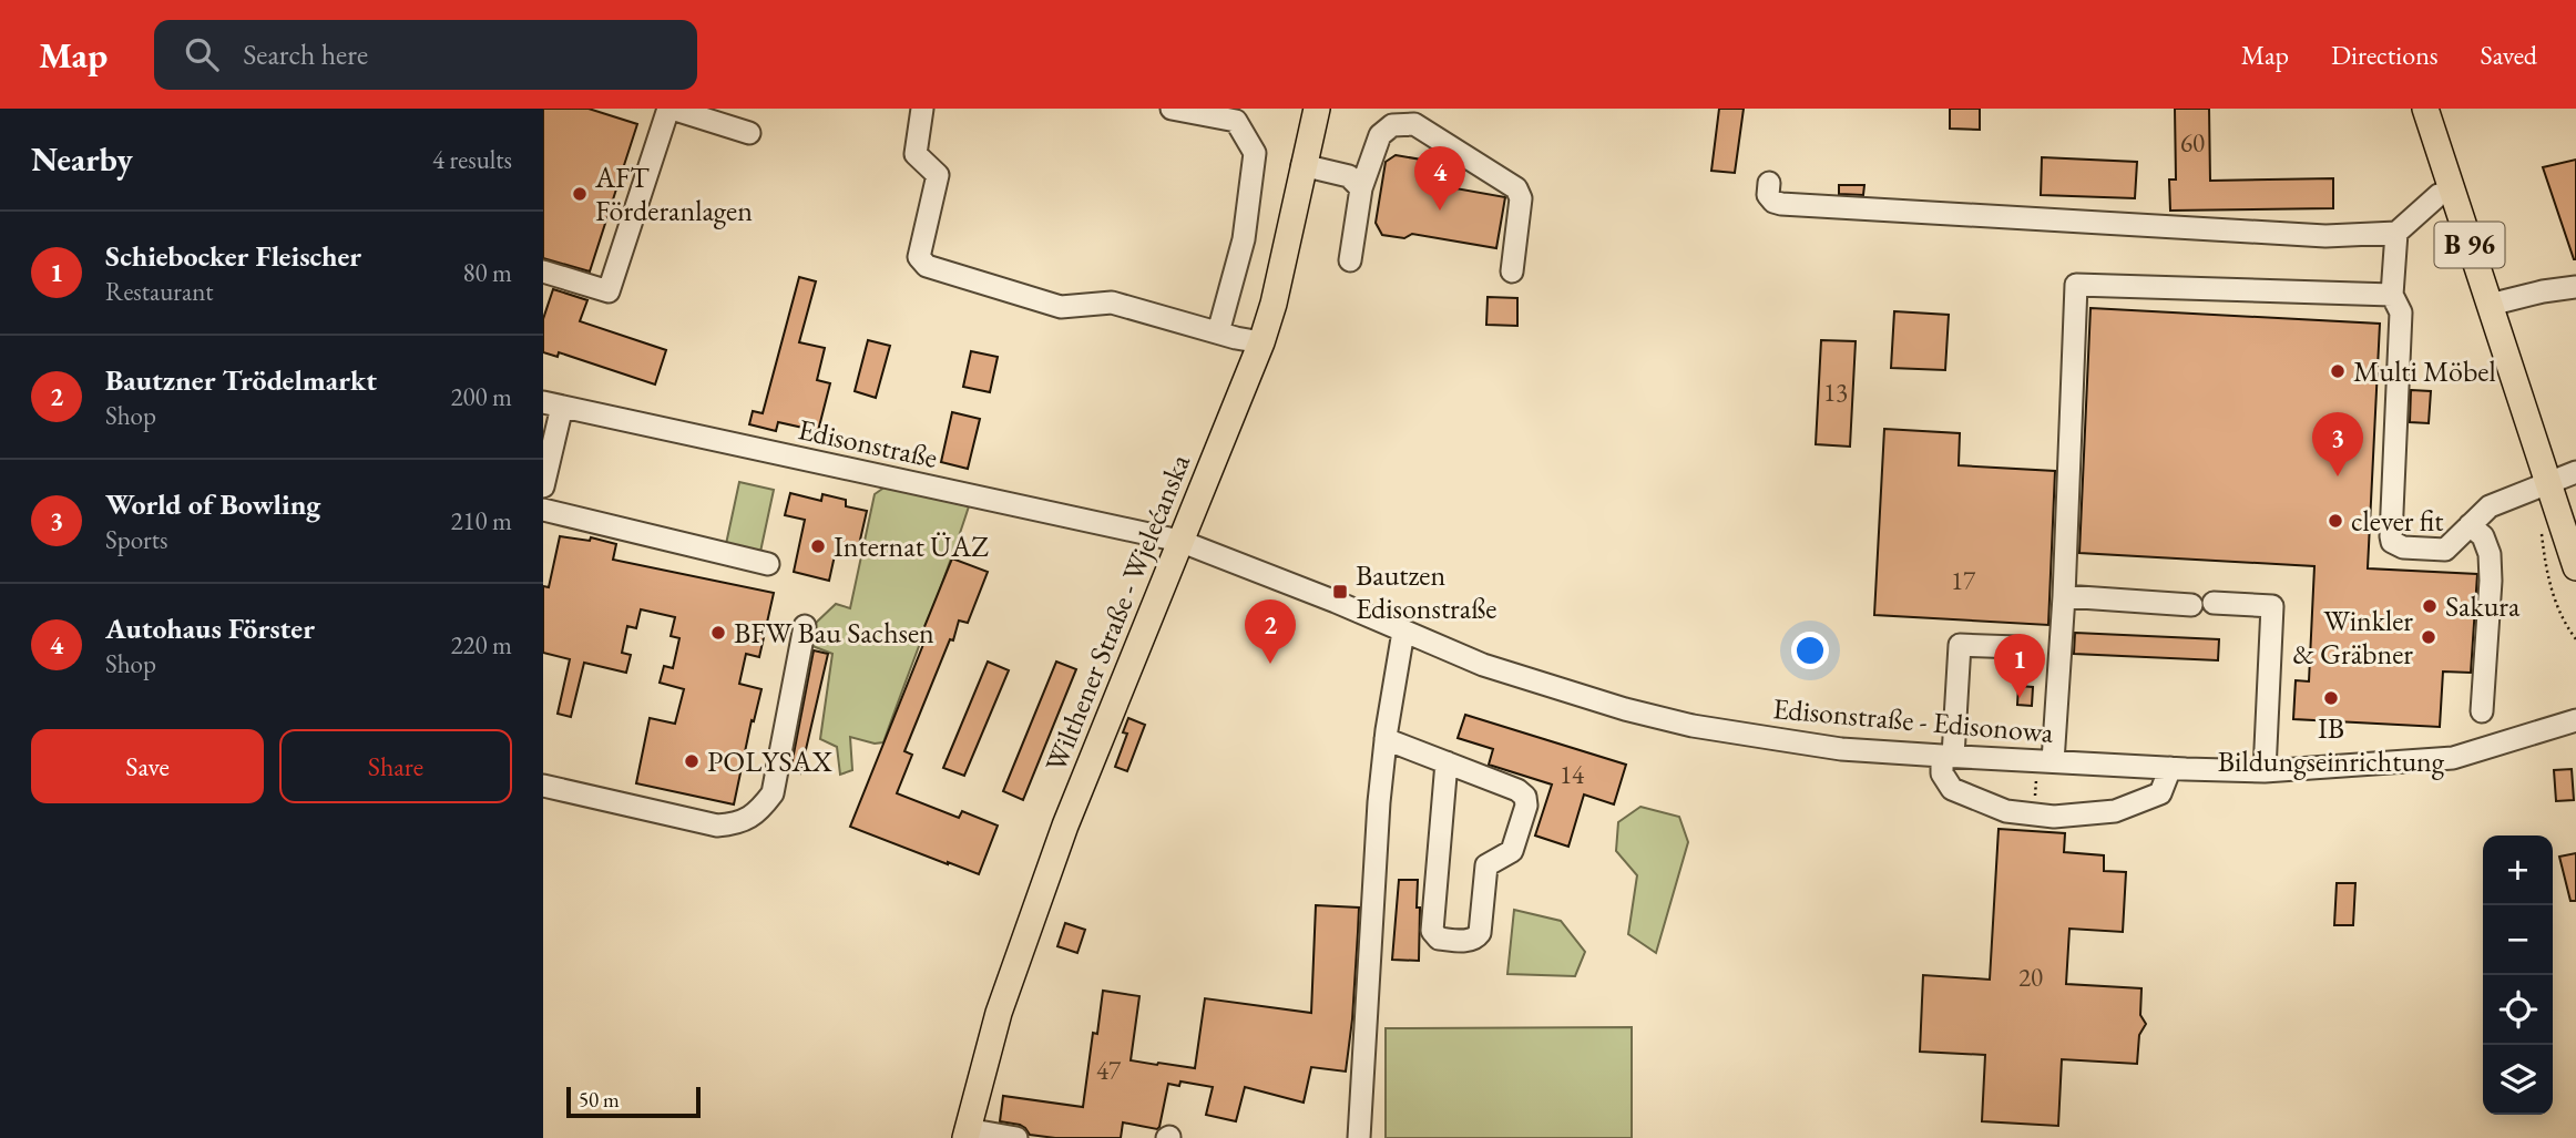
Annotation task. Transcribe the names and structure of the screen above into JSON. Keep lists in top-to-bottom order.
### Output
{
  "streets": {
    "main road": ["B 96", "Wilthener Straße - Wjelećanska"],
    "street": ["Edisonstraße", "Edisonstraße - Edisonowa"]
  },
  "crossings": [
    ["Edisonstraße", "Wilthener Straße - Wjelećanska"],
    ["Edisonstraße", "Edisonstraße - Edisonowa"],
    ["Wilthener Straße - Wjelećanska", "Edisonstraße - Edisonowa"]
  ],
  "places": {
    "other": [
      "AFT Förderanlagen",
      "Multi Möbel",
      "clever fit",
      "Internat ÜAZ",
      "Sakura",
      "BFW Bau Sachsen",
      "Winkler & Gräbner",
      "IB Bildungseinrichtung",
      "POLYSAX"
    ],
    "transit": ["Bautzen Edisonstraße"]
  },
  "house_numbers": [
    "60",
    "13",
    "17",
    "14",
    "20",
    "47"
  ],
  "scale_bar": "50 m",
  "page": {
    "header": "Map",
    "search": "Search here",
    "nav": ["Map", "Directions", "Saved"],
    "heading": ["Nearby", "4 results"],
    "pins": [
      "4",
      "3",
      "2",
      "1"
    ],
    "list": [
      {
        "mark": "1",
        "name": "Schiebocker Fleischer",
        "note": "Restaurant",
        "value": "80 m"
      },
      {
        "mark": "2",
        "name": "Bautzner Trödelmarkt",
        "note": "Shop",
        "value": "200 m"
      },
      {
        "mark": "3",
        "name": "World of Bowling",
        "note": "Sports",
        "value": "210 m"
      },
      {
        "mark": "4",
        "name": "Autohaus Förster",
        "note": "Shop",
        "value": "220 m"
      }
    ],
    "buttons": ["Save", "Share"],
    "map_buttons": ["+", "−"],
    "scale": "50 m"
  }
}
